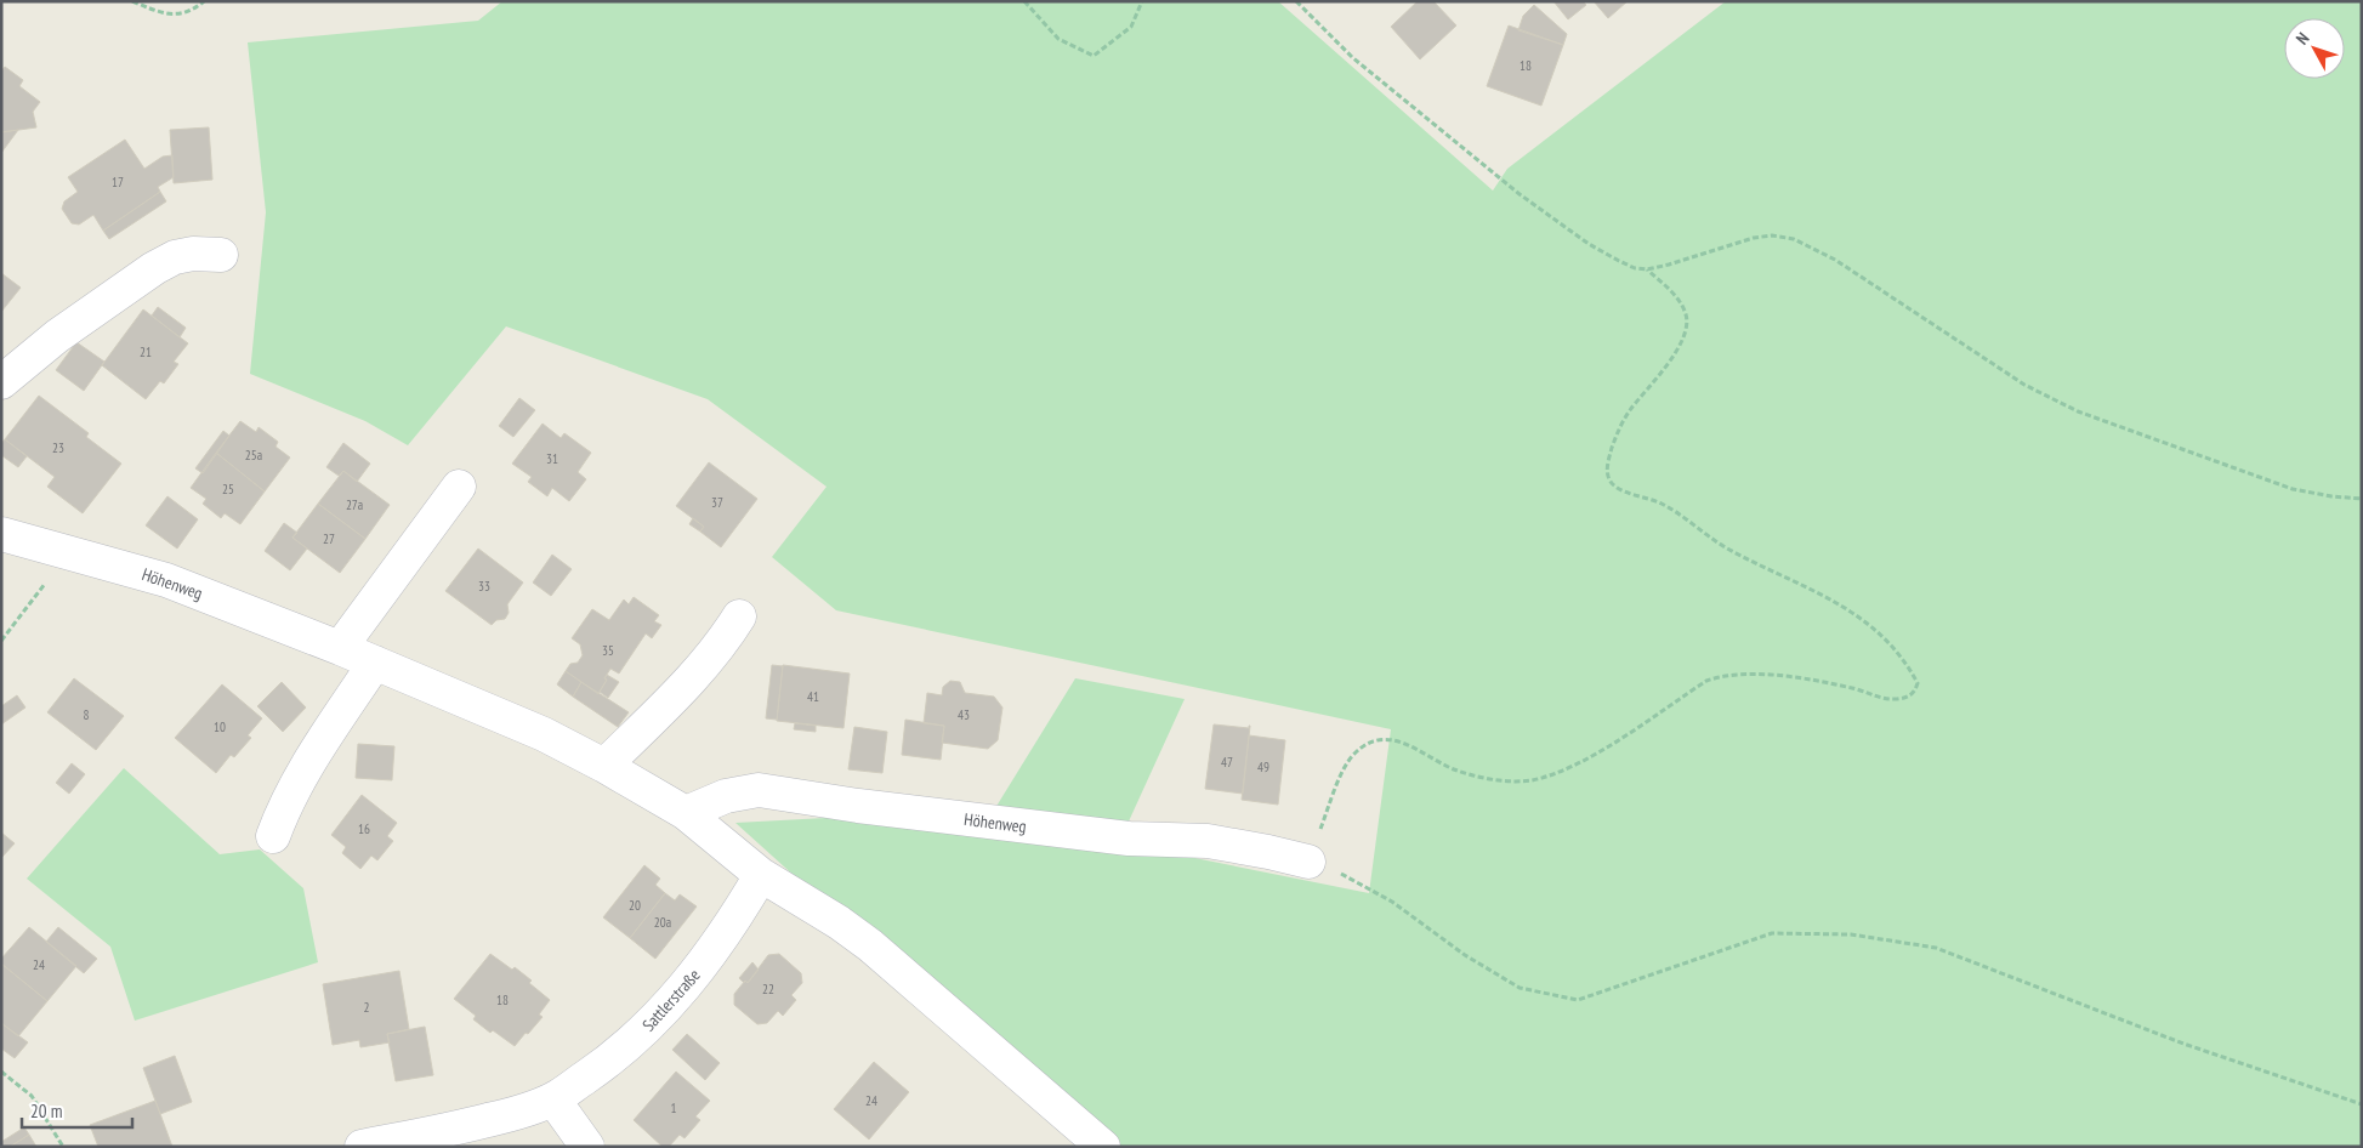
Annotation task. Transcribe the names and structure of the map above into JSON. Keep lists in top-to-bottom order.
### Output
{
  "streets": {
    "street": ["Höhenweg", "Sattlerstraße"]
  },
  "crossings": [
    ["Höhenweg", "Sattlerstraße"]
  ],
  "house_numbers": [
    "18",
    "17",
    "21",
    "23",
    "25a",
    "31",
    "25",
    "37",
    "27a",
    "27",
    "33",
    "35",
    "41",
    "8",
    "43",
    "10",
    "47",
    "49",
    "16",
    "20",
    "20a",
    "24",
    "22",
    "18",
    "2",
    "24",
    "1"
  ],
  "scale_bar": "20 m",
  "north": "top left"
}
